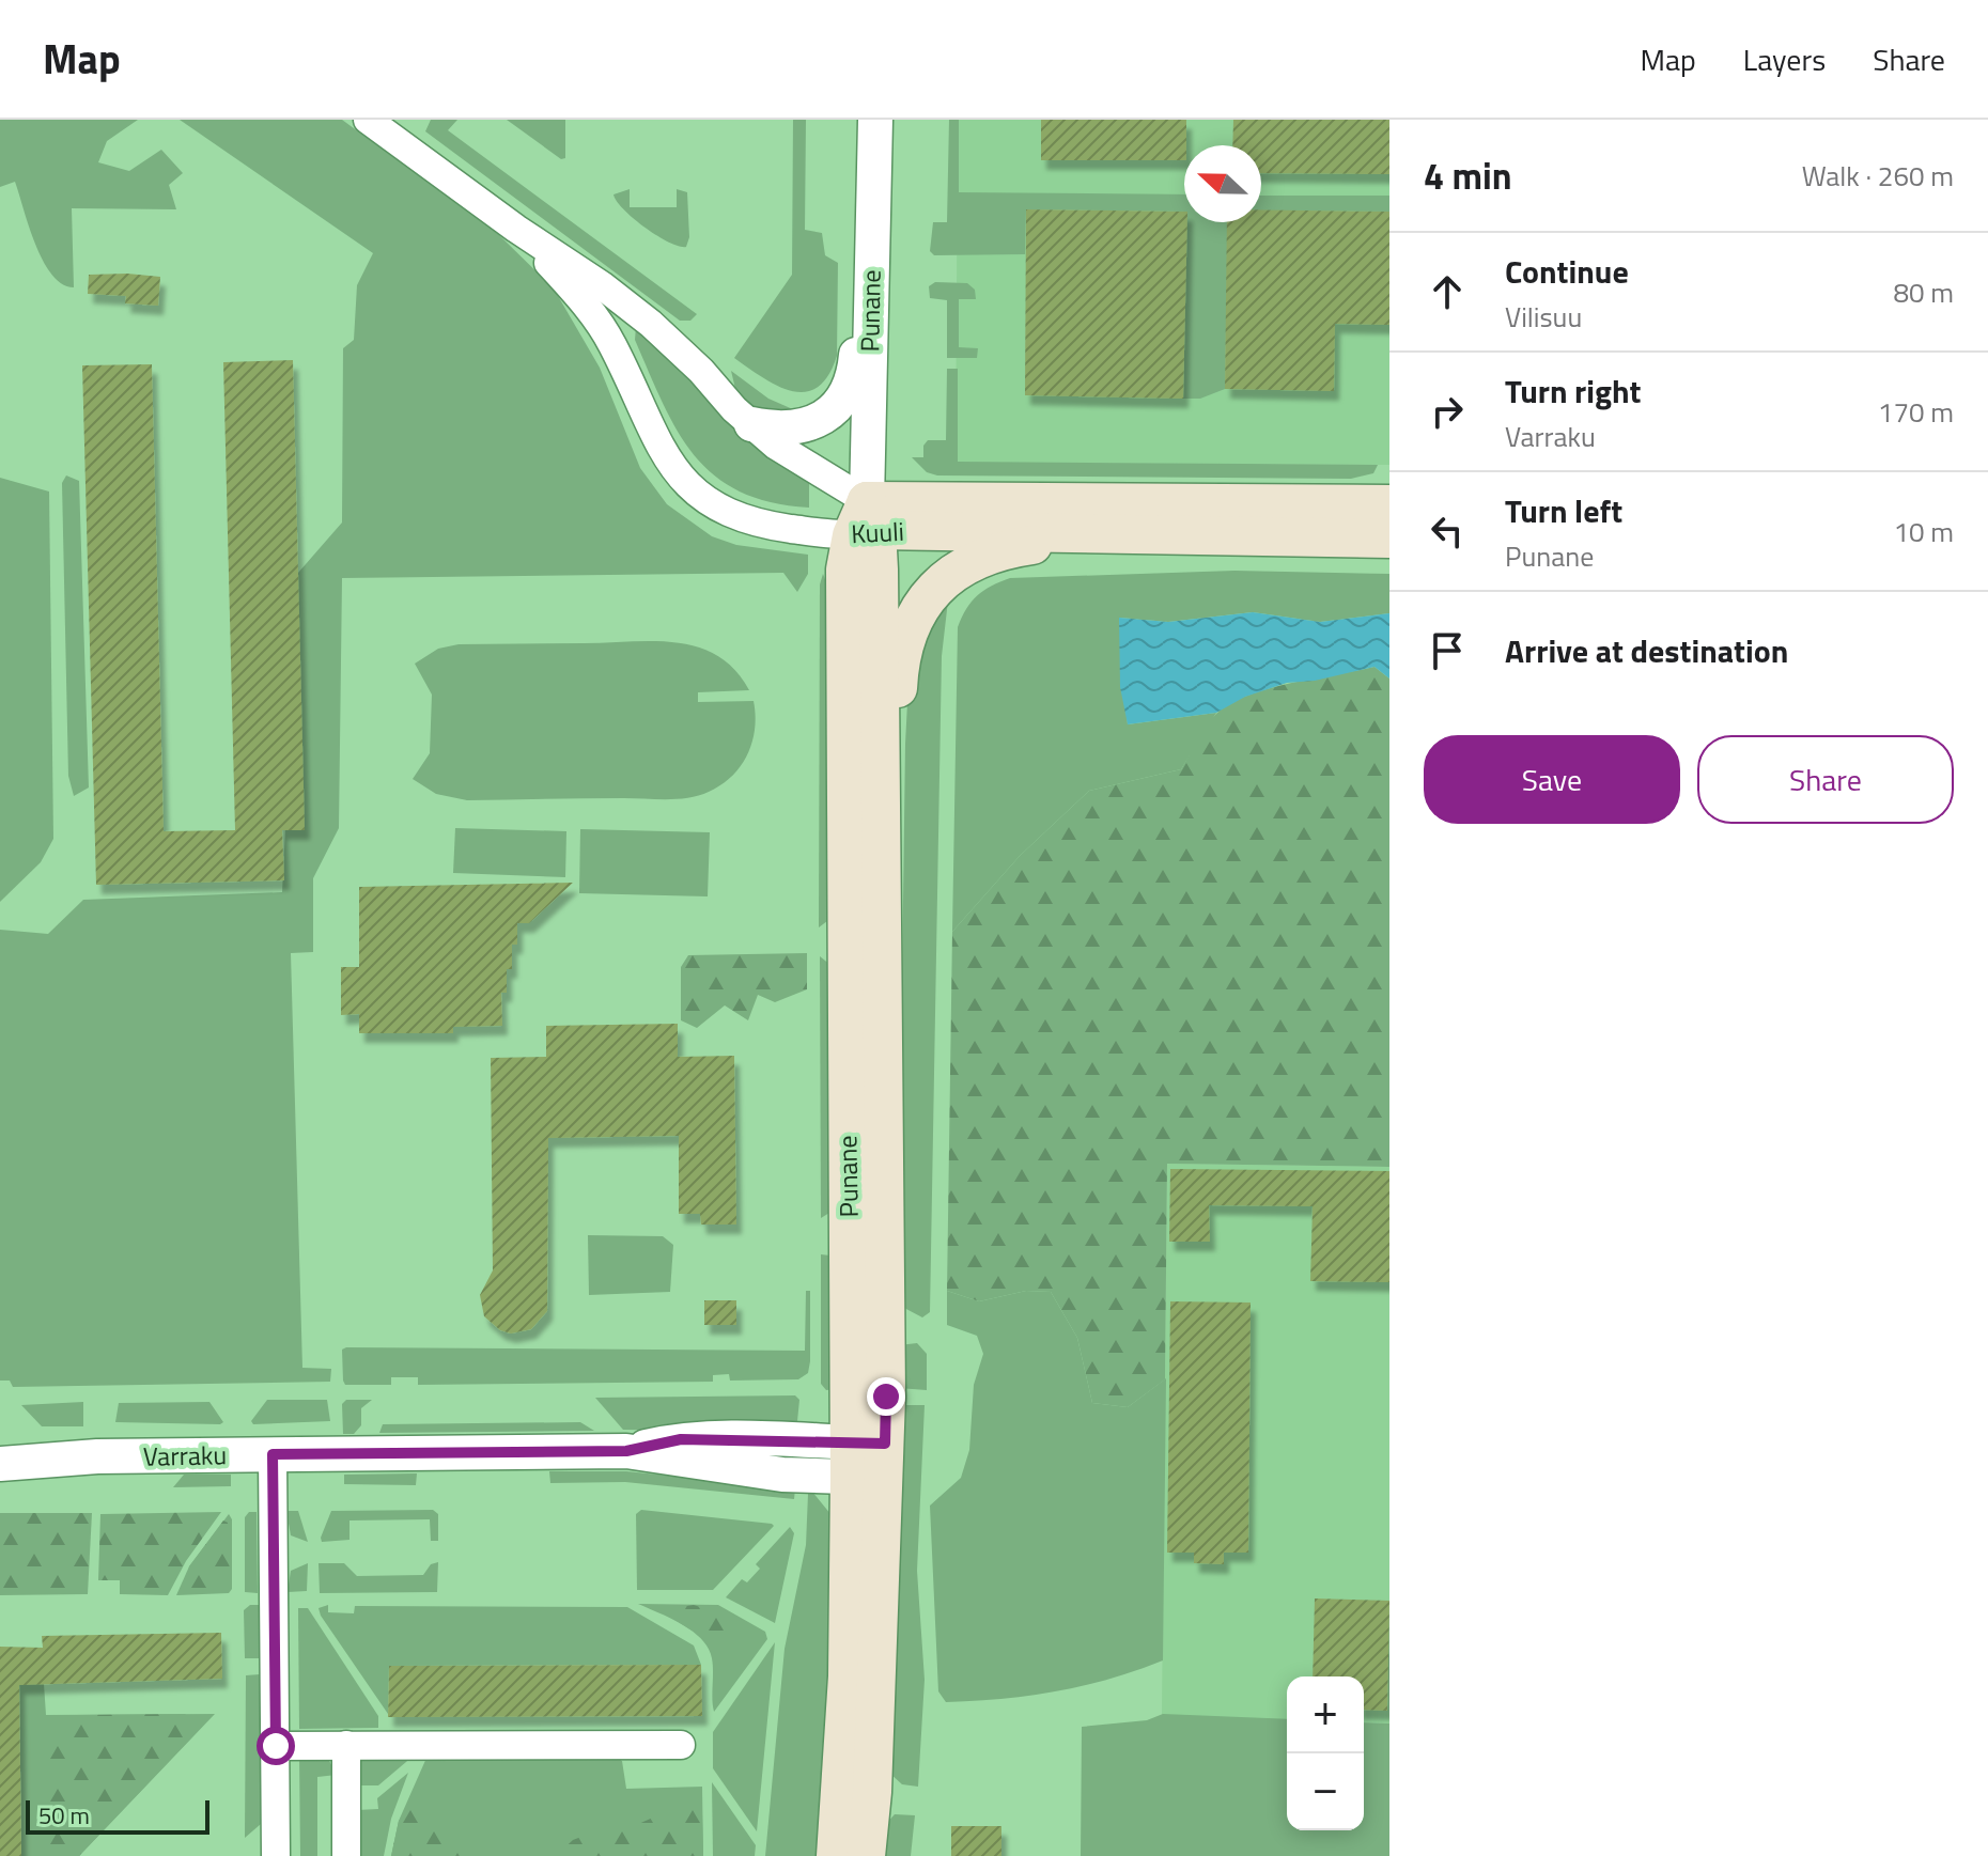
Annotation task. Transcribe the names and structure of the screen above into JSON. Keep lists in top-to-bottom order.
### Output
{
  "streets": {
    "main road": ["Punane", "Kuuli"],
    "street": ["Varraku"]
  },
  "crossings": [
    ["Punane", "Kuuli"],
    ["Punane", "Varraku"]
  ],
  "scale_bar": "50 m",
  "north": "left",
  "page": {
    "header": "Map",
    "nav": ["Map", "Layers", "Share"],
    "heading": ["4 min", "Walk · 260 m"],
    "list": [
      ["Continue", "Vilisuu", "80 m"],
      ["Turn right", "Varraku", "170 m"],
      ["Turn left", "Punane", "10 m"],
      "Arrive at destination"
    ],
    "buttons": ["Save", "Share"],
    "map_buttons": ["+", "−"],
    "scale": "50 m"
  }
}
